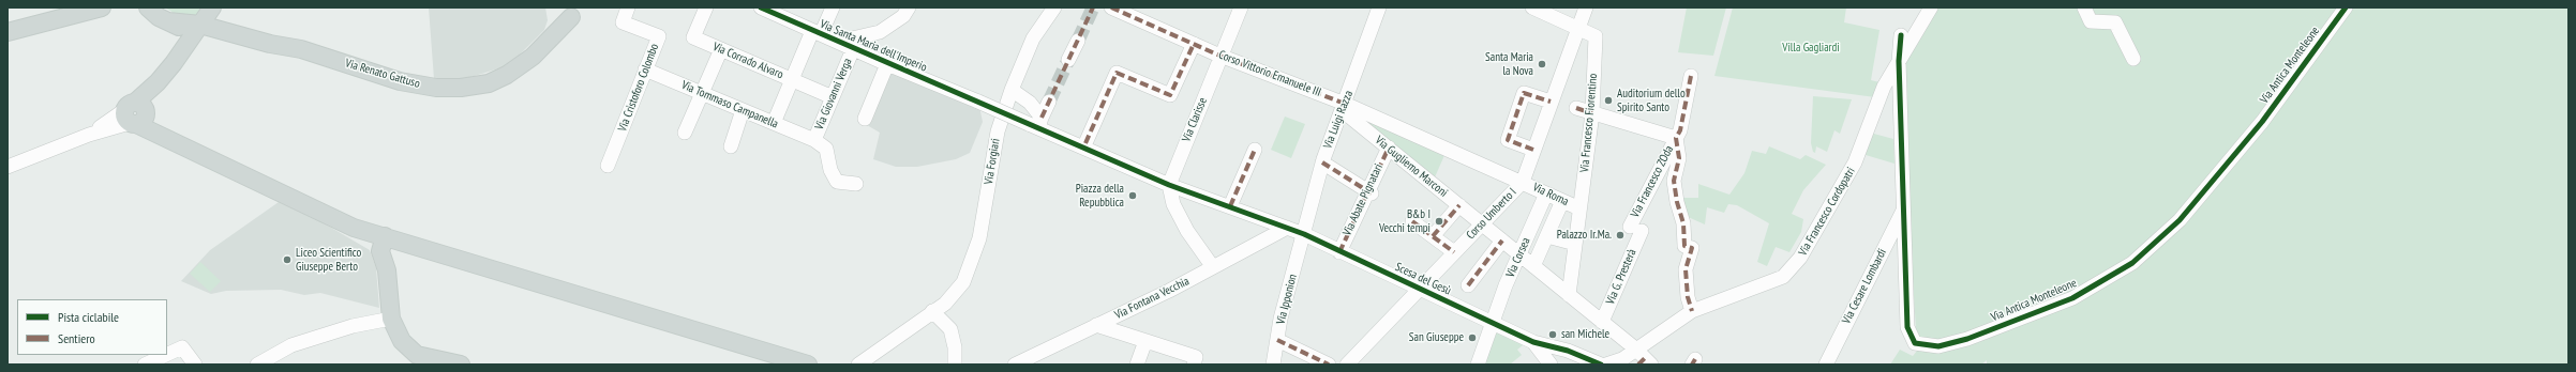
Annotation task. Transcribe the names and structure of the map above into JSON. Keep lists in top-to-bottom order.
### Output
{
  "streets": {
    "main road": ["Via Renato Gattuso"],
    "street": [
      "Via Santa Maria dell'Imperio",
      "Via Corrado Alvaro",
      "Via Antica Monteleone",
      "Corso Vittorio Emanuele III",
      "Via Cristoforo Colombo",
      "Via Giovanni Verga",
      "Via Tommaso Campanella",
      "Via Clarisse",
      "Via Luigi Razza",
      "Via Francesco Fiorentino",
      "Via Forgiari",
      "Via Gugliemo Marconi",
      "Via Francesco ZOda",
      "Via Roma",
      "Via Abate Pignatari",
      "Via Francesco Cordopatri",
      "Corso Umberto I",
      "Via Corsea",
      "Via G. Presterà",
      "Scesa del Gesù",
      "Via Cesare Lombardi",
      "Via Fontana Vecchia",
      "Via Ipponion"
    ]
  },
  "crossings": [
    ["Via Santa Maria dell'Imperio", "Via Giovanni Verga"],
    ["Via Santa Maria dell'Imperio", "Via Clarisse"],
    ["Via Santa Maria dell'Imperio", "Scesa del Gesù"],
    ["Via Corrado Alvaro", "Via Giovanni Verga"],
    ["Via Antica Monteleone", "Via Francesco Cordopatri"],
    ["Via Antica Monteleone", "Via Cesare Lombardi"],
    ["Corso Vittorio Emanuele III", "Via Clarisse"],
    ["Corso Vittorio Emanuele III", "Via Luigi Razza"],
    ["Corso Vittorio Emanuele III", "Via Gugliemo Marconi"],
    ["Corso Vittorio Emanuele III", "Via Roma"],
    ["Corso Vittorio Emanuele III", "Corso Umberto I"],
    ["Via Cristoforo Colombo", "Via Tommaso Campanella"],
    ["Via Giovanni Verga", "Via Tommaso Campanella"],
    ["Via Clarisse", "Scesa del Gesù"],
    ["Via Luigi Razza", "Via Gugliemo Marconi"],
    ["Via Luigi Razza", "Scesa del Gesù"],
    ["Via Luigi Razza", "Via Ipponion"],
    ["Via Francesco Fiorentino", "Via Gugliemo Marconi"],
    ["Via Francesco Fiorentino", "Via Roma"],
    ["Via Francesco Fiorentino", "Corso Umberto I"],
    ["Via Gugliemo Marconi", "Via Abate Pignatari"],
    ["Via Gugliemo Marconi", "Via Francesco Cordopatri"],
    ["Via Gugliemo Marconi", "Corso Umberto I"],
    ["Via Gugliemo Marconi", "Via Corsea"],
    ["Via Gugliemo Marconi", "Via G. Presterà"],
    ["Via Francesco ZOda", "Via G. Presterà"],
    ["Via Roma", "Corso Umberto I"],
    ["Via Roma", "Via Corsea"],
    ["Via Abate Pignatari", "Scesa del Gesù"],
    ["Corso Umberto I", "Scesa del Gesù"],
    ["Via Corsea", "Scesa del Gesù"],
    ["Scesa del Gesù", "Via Fontana Vecchia"],
    ["Scesa del Gesù", "Via Ipponion"]
  ],
  "parks": ["Villa Gagliardi"],
  "places": [
    "Santa Maria la Nova",
    "Auditorium dello Spirito Santo",
    "Piazza della Repubblica",
    "B&b I Vecchi tempi",
    "Palazzo Ir.Ma.",
    "Liceo Scientifico Giuseppe Berto",
    "san Michele",
    "San Giuseppe"
  ],
  "legend": ["Pista ciclabile", "Sentiero"]
}
